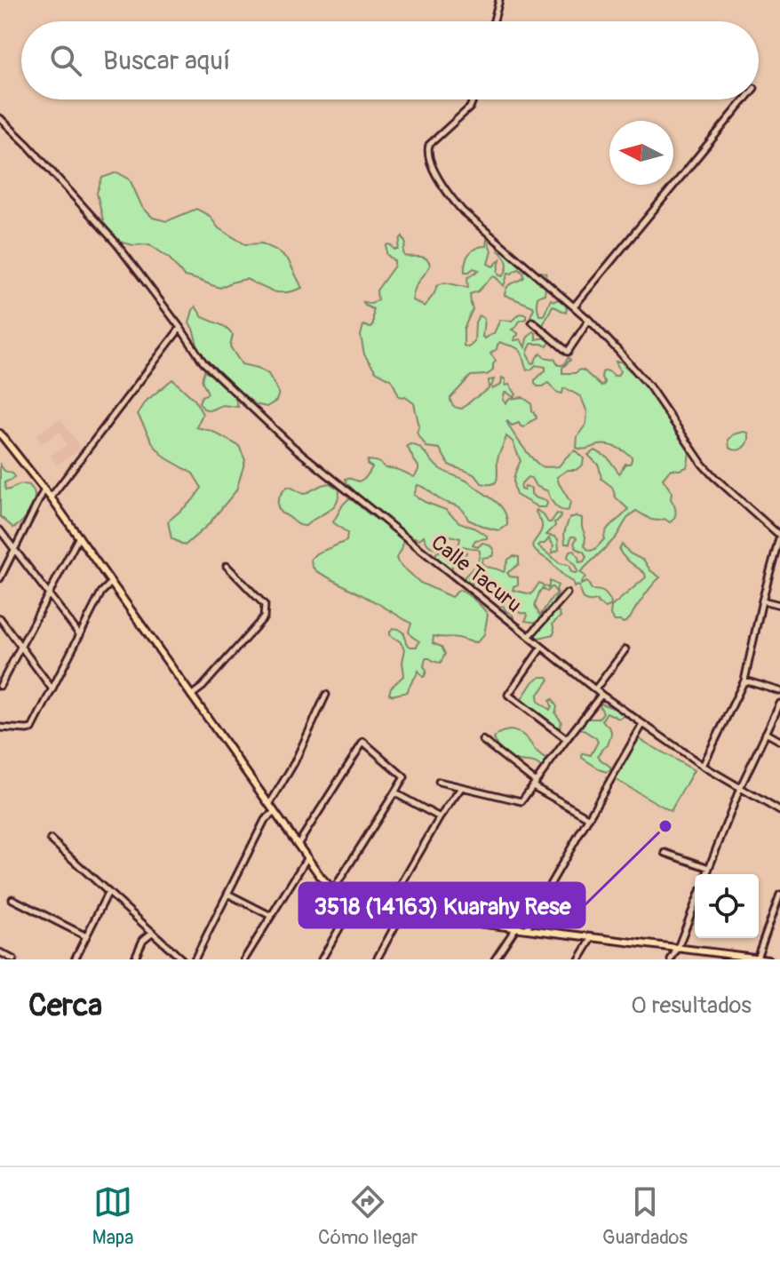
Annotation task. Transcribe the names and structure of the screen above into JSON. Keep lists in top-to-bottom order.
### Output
{
  "streets": {
    "street": ["Calle Tacuru"]
  },
  "places": ["3518 (14163) Kuarahy Rese"],
  "north": "left",
  "page": {
    "search": "Buscar aquí",
    "heading": ["Cerca", "0 resultados"],
    "nav": ["Mapa", "Cómo llegar", "Guardados"]
  }
}
